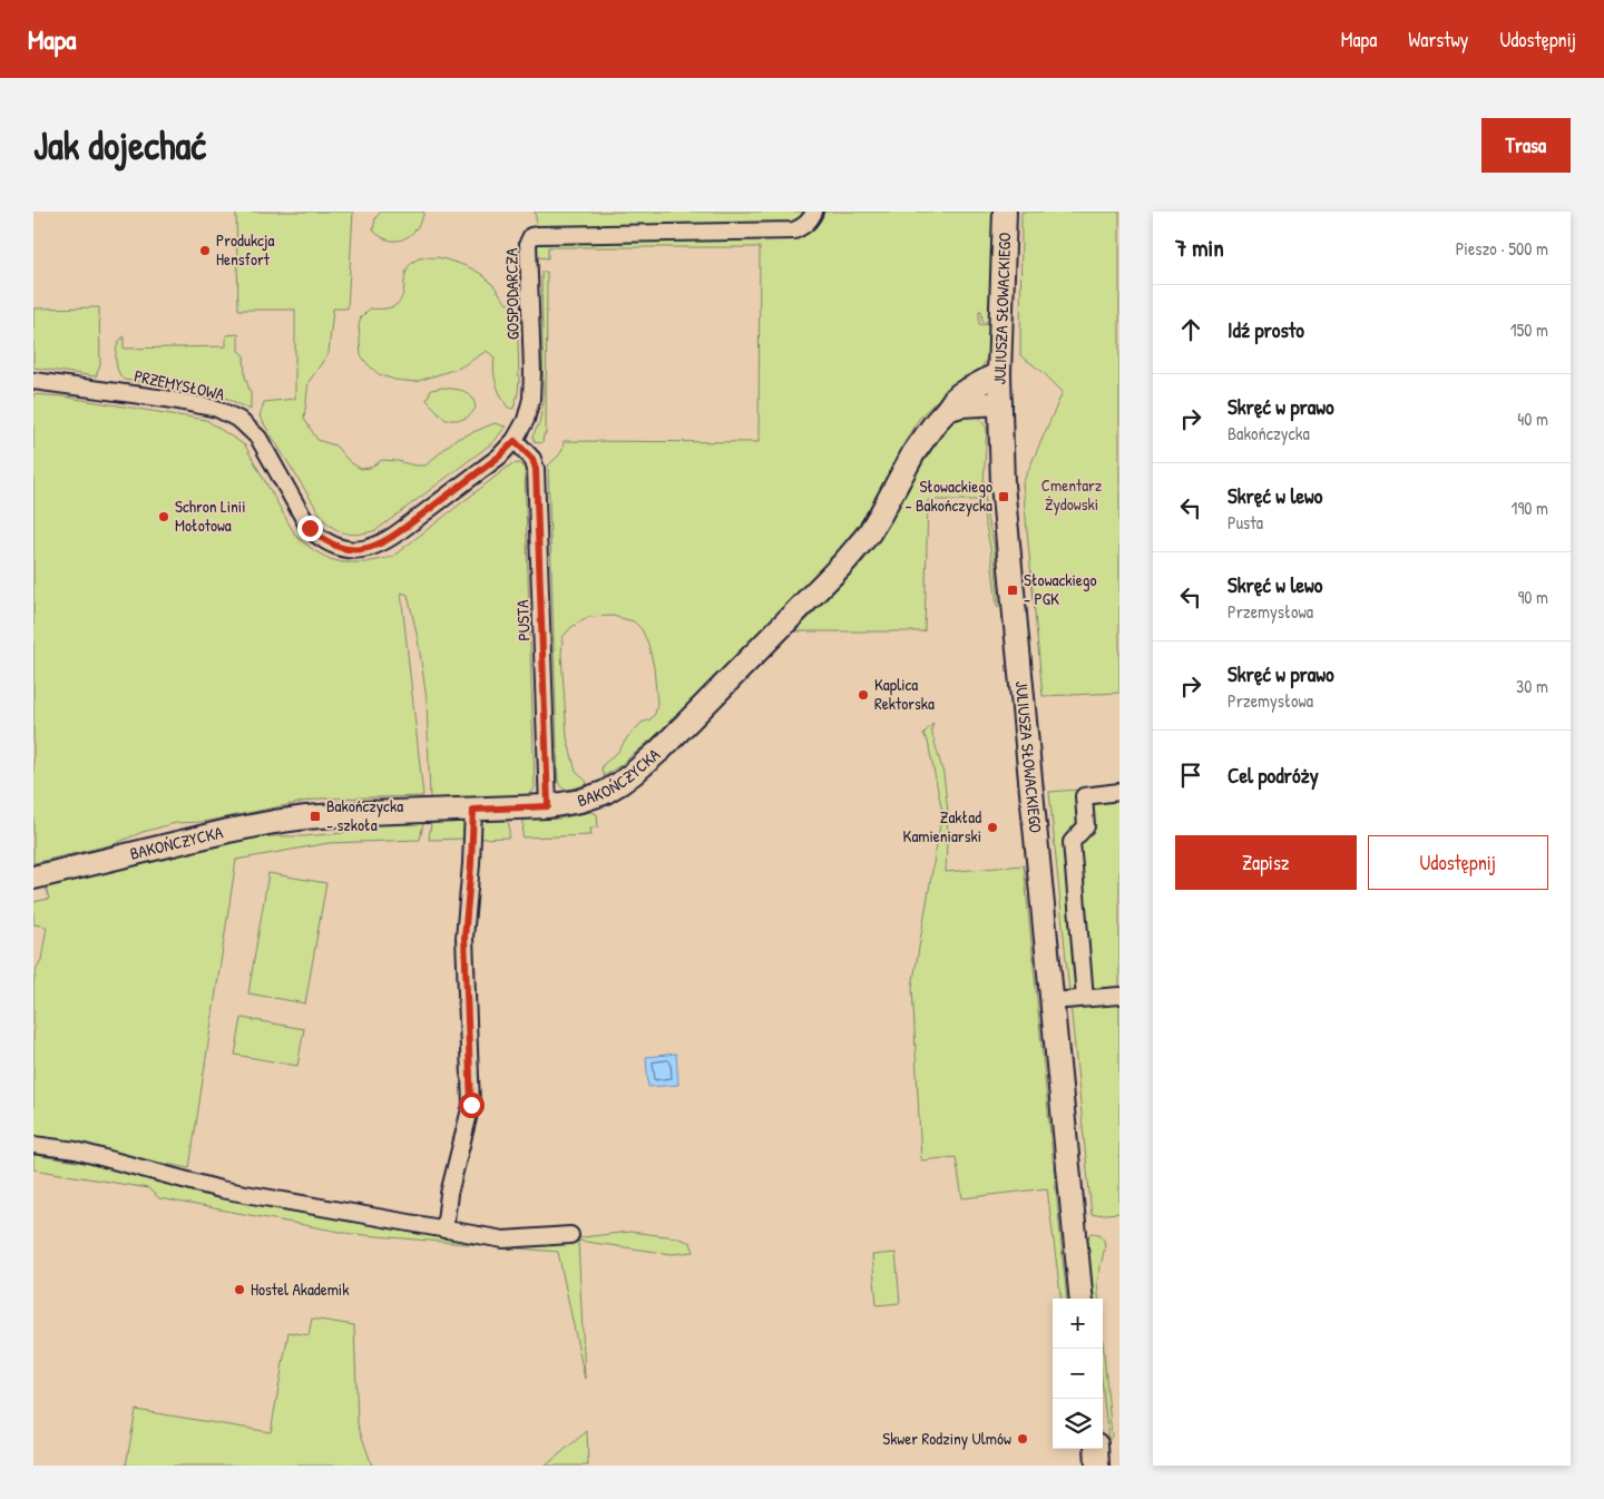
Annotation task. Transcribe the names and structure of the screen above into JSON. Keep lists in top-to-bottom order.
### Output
{
  "streets": {
    "street": [
      "GOSPODARCZA",
      "JULIUSZA SŁOWACKIEGO",
      "PRZEMYSŁOWA",
      "PUSTA",
      "BAKOŃCZYCKA"
    ]
  },
  "crossings": [
    ["GOSPODARCZA", "PRZEMYSŁOWA"],
    ["GOSPODARCZA", "PUSTA"],
    ["JULIUSZA SŁOWACKIEGO", "BAKOŃCZYCKA"],
    ["PRZEMYSŁOWA", "PUSTA"],
    ["PUSTA", "BAKOŃCZYCKA"]
  ],
  "parks": ["Cmentarz Żydowski"],
  "places": {
    "other": [
      "Produkcja Hensfort",
      "Schron Linii Mołotowa",
      "Kaplica Rektorska",
      "Zakład Kamieniarski",
      "Hostel Akademik",
      "Skwer Rodziny Ulmów"
    ],
    "transit": ["Słowackiego - Bakończycka", "Słowackiego - PGK", "Bakończycka - szkoła"]
  },
  "page": {
    "header": "Mapa",
    "nav": ["Mapa", "Warstwy", "Udostępnij"],
    "buttons": [
      "Trasa",
      ["Zapisz", "Udostępnij"]
    ],
    "title": "Jak dojechać",
    "heading": ["7 min", "Pieszo · 500 m"],
    "list": [
      ["Idź prosto", "150 m"],
      ["Skręć w prawo", "Bakończycka", "40 m"],
      ["Skręć w lewo", "Pusta", "190 m"],
      ["Skręć w lewo", "Przemysłowa", "90 m"],
      ["Skręć w prawo", "Przemysłowa", "30 m"],
      "Cel podróży"
    ],
    "map_buttons": ["+", "−"]
  }
}
